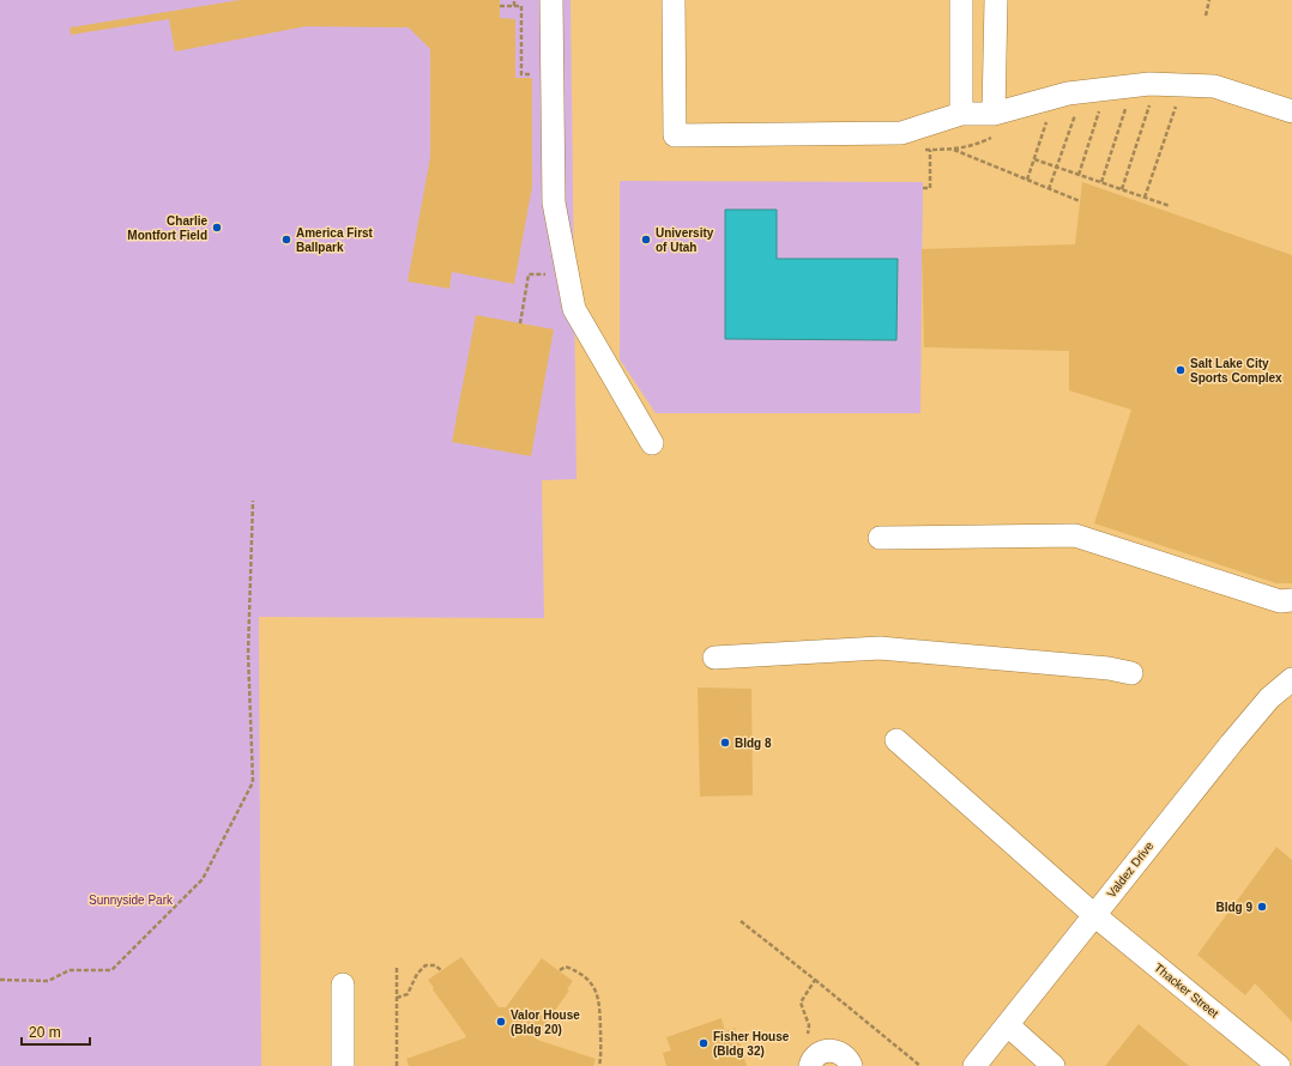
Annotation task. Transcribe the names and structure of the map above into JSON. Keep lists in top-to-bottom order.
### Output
{
  "streets": {
    "street": ["Valdez Drive", "Thacker Street"]
  },
  "crossings": [
    ["Valdez Drive", "Thacker Street"]
  ],
  "parks": ["Sunnyside Park"],
  "places": [
    "Charlie Montfort Field",
    "America First Ballpark",
    "University of Utah",
    "Salt Lake City Sports Complex",
    "Bldg 8",
    "Bldg 9",
    "Valor House (Bldg 20)",
    "Fisher House (Bldg 32)"
  ],
  "scale_bar": "20 m"
}
